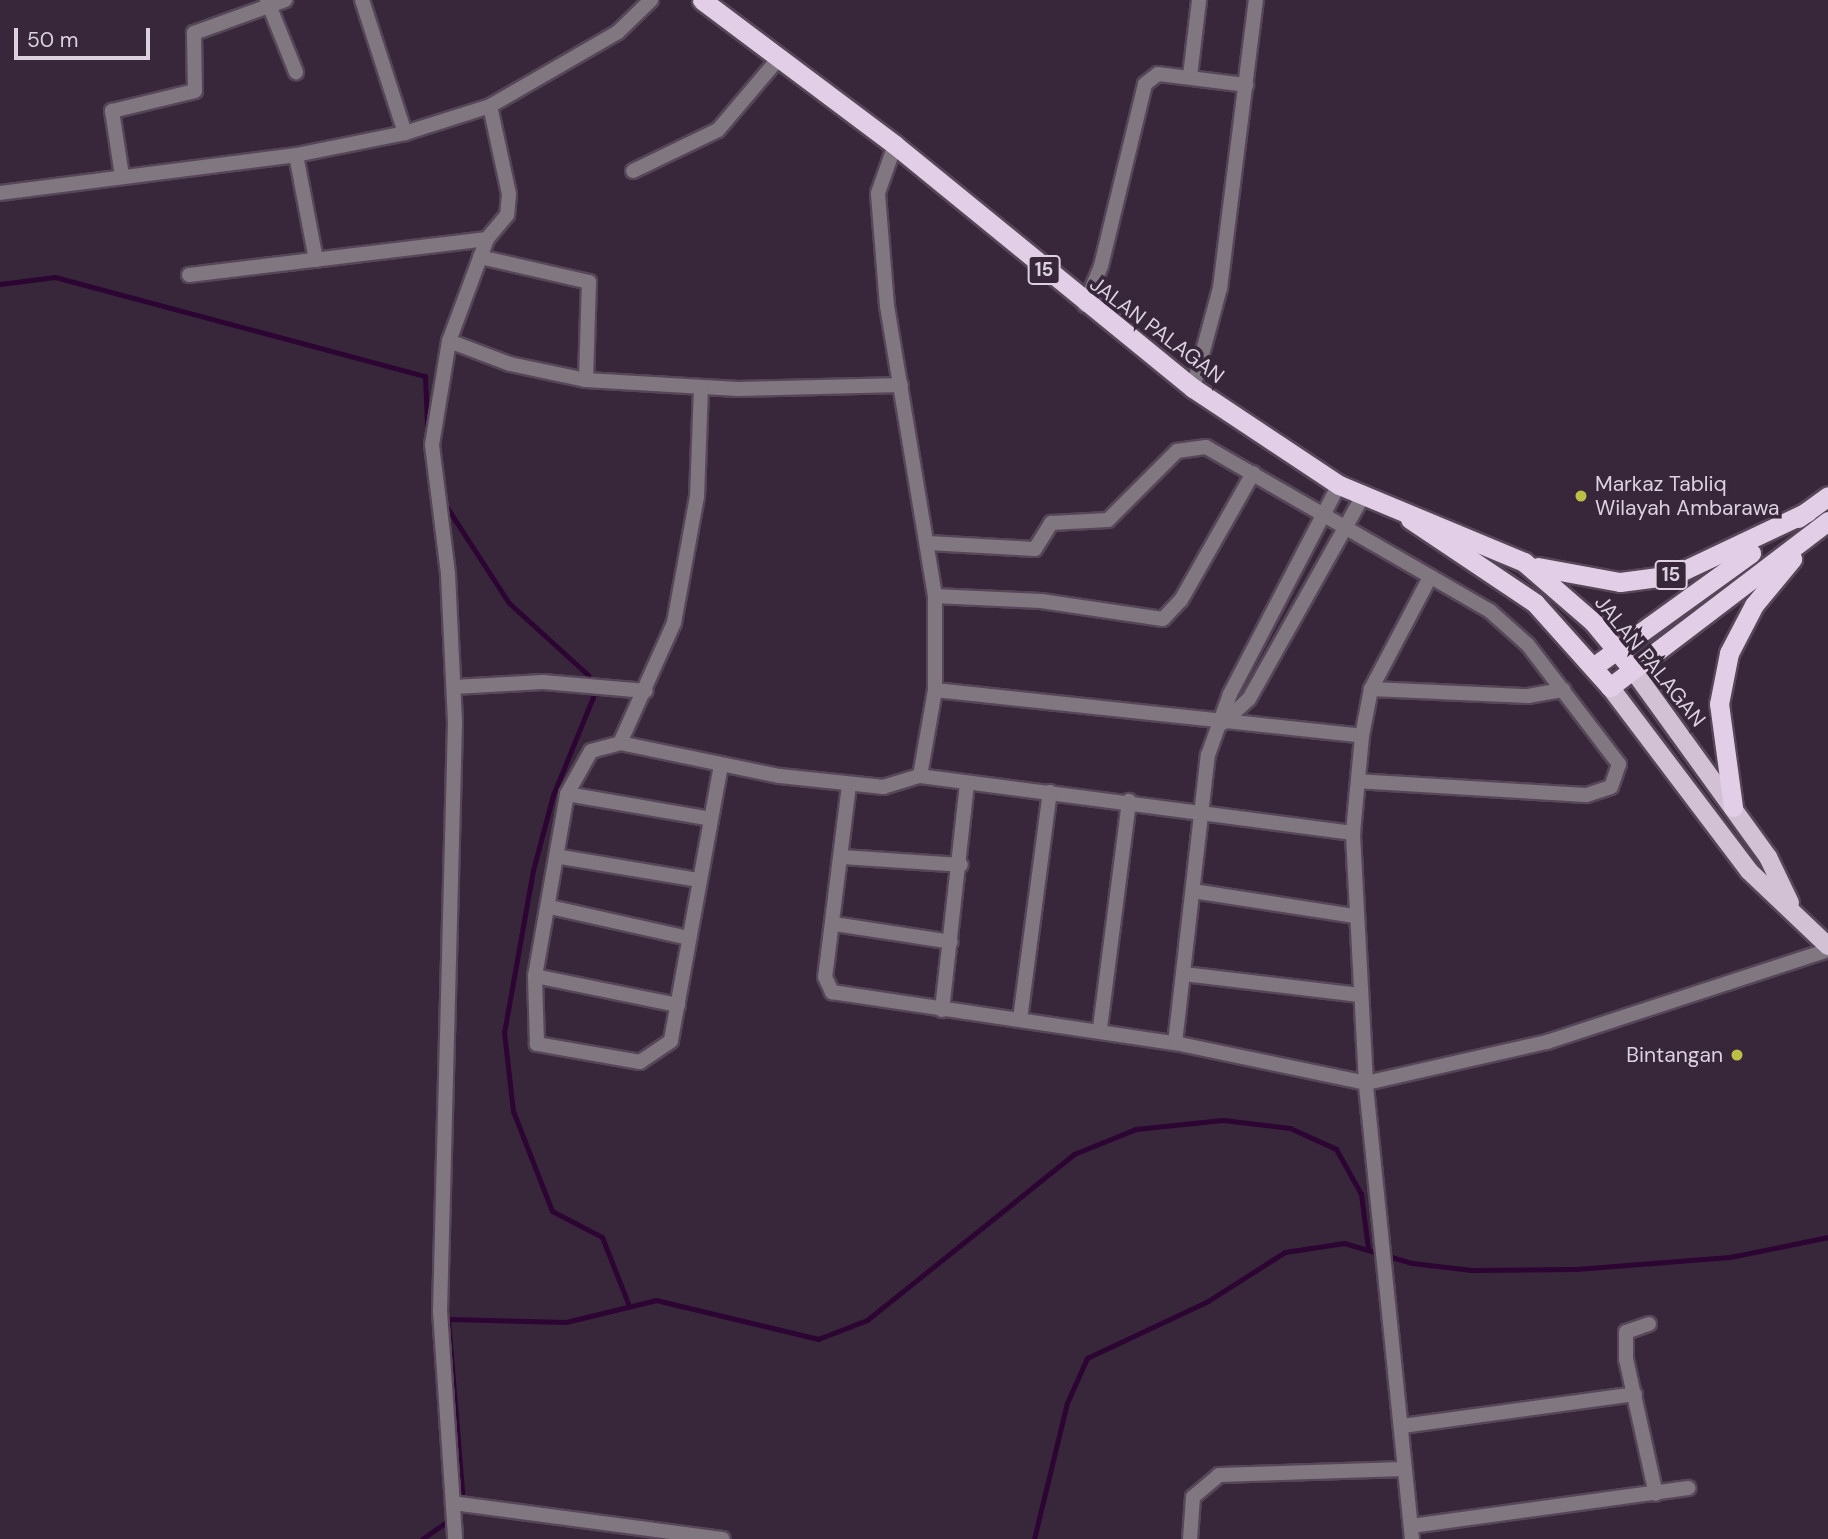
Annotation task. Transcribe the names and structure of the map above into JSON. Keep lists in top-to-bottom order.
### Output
{
  "streets": {
    "highway": ["15", "JALAN PALAGAN"]
  },
  "crossings": [
    ["15", "JALAN PALAGAN"]
  ],
  "places": ["Markaz Tabliq Wilayah Ambarawa", "Bintangan"],
  "scale_bar": "50 m"
}
